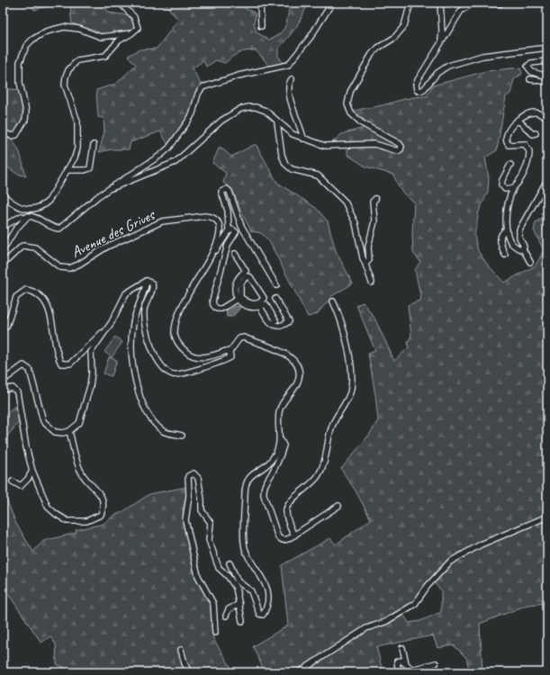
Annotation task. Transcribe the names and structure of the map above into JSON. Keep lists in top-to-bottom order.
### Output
{
  "streets": {
    "street": ["Avenue des Grives"]
  }
}
